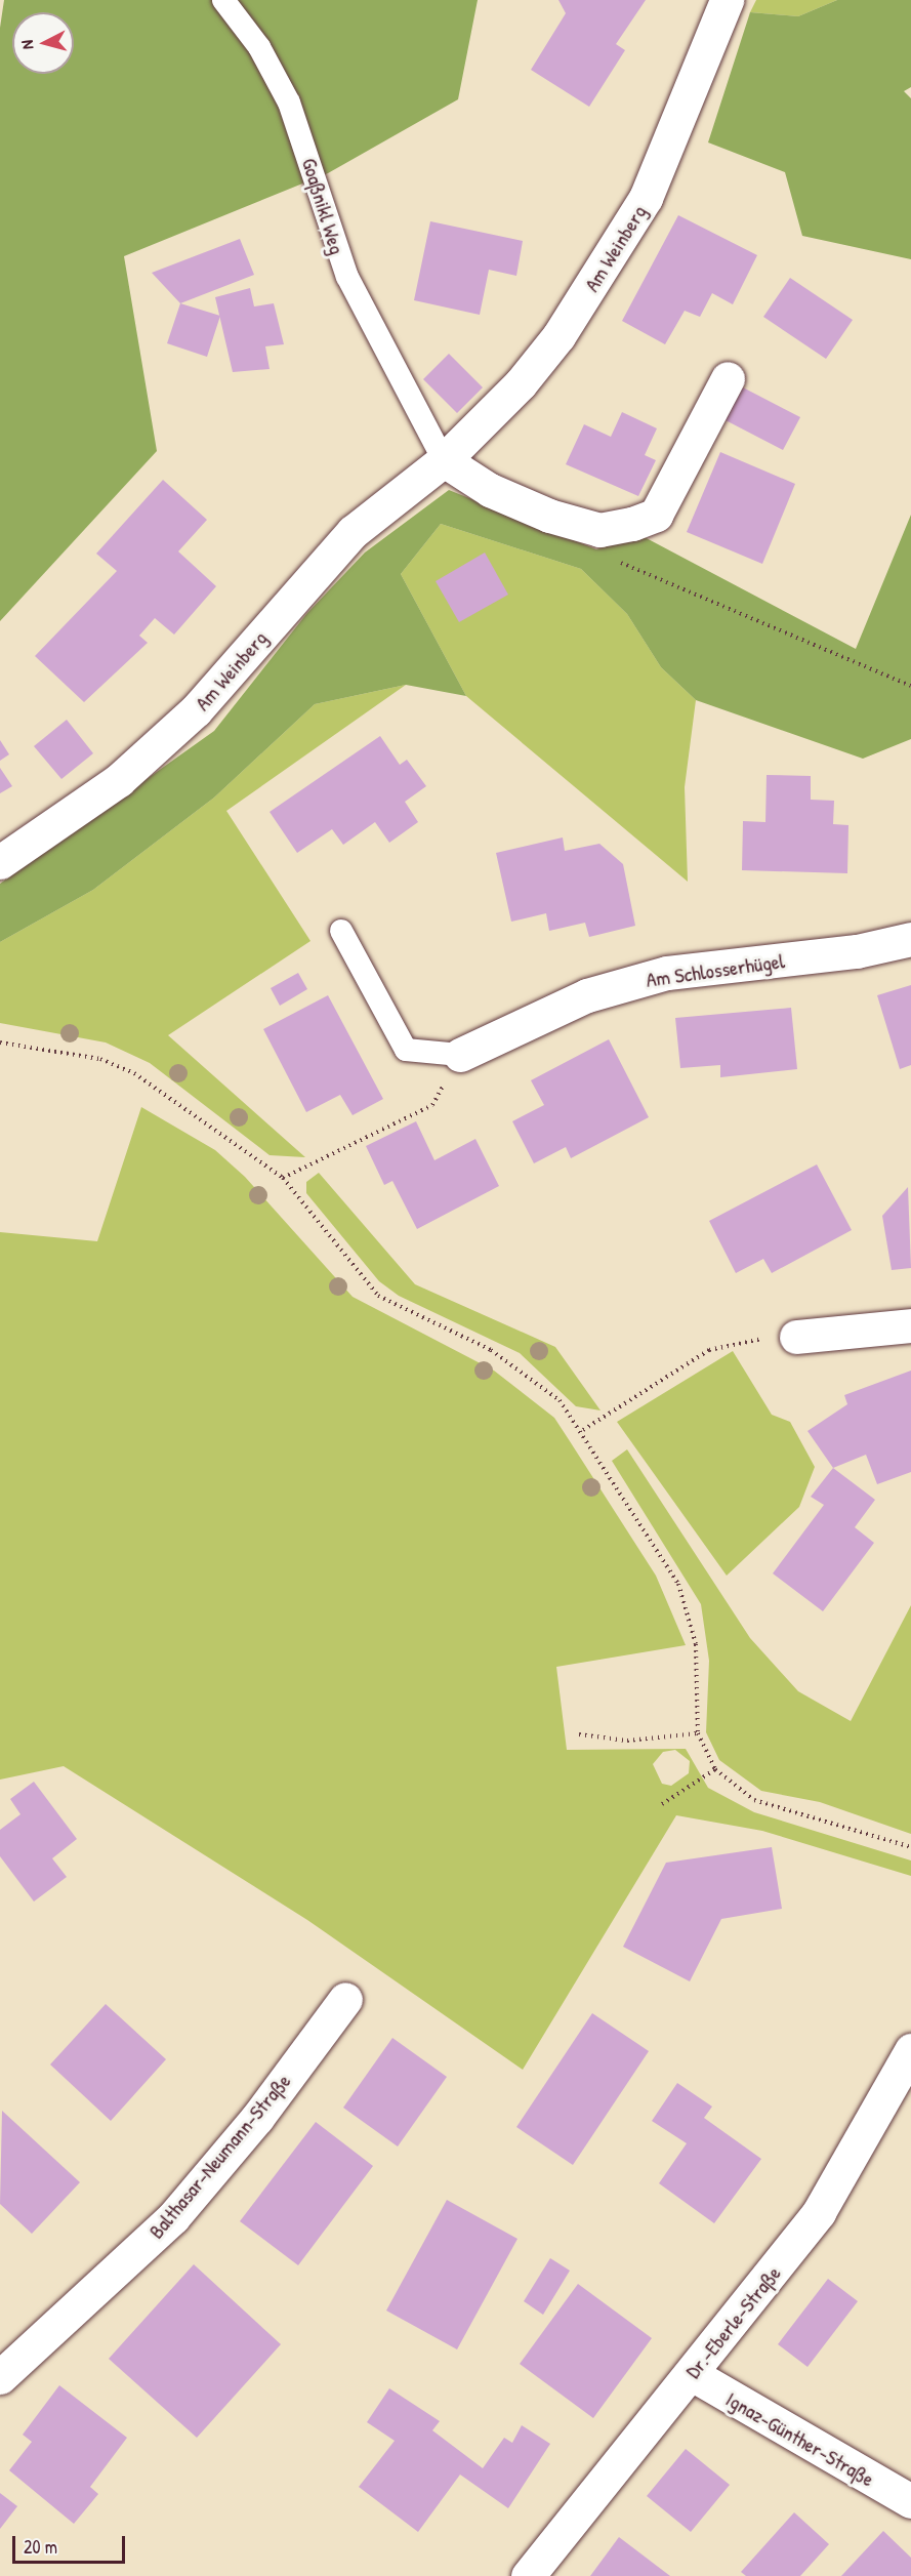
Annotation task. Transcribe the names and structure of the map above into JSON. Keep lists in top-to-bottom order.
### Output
{
  "streets": {
    "street": [
      "Am Weinberg",
      "Am Schlosserhügel",
      "Balthasar-Neumann-Straße",
      "Dr.-Eberle-Straße",
      "Ignaz-Günther-Straße"
    ],
    "lane": ["Goaßnikl Weg"]
  },
  "crossings": [
    ["Goaßnikl Weg", "Am Weinberg"],
    ["Dr.-Eberle-Straße", "Ignaz-Günther-Straße"]
  ],
  "scale_bar": "20 m",
  "north": "left"
}
